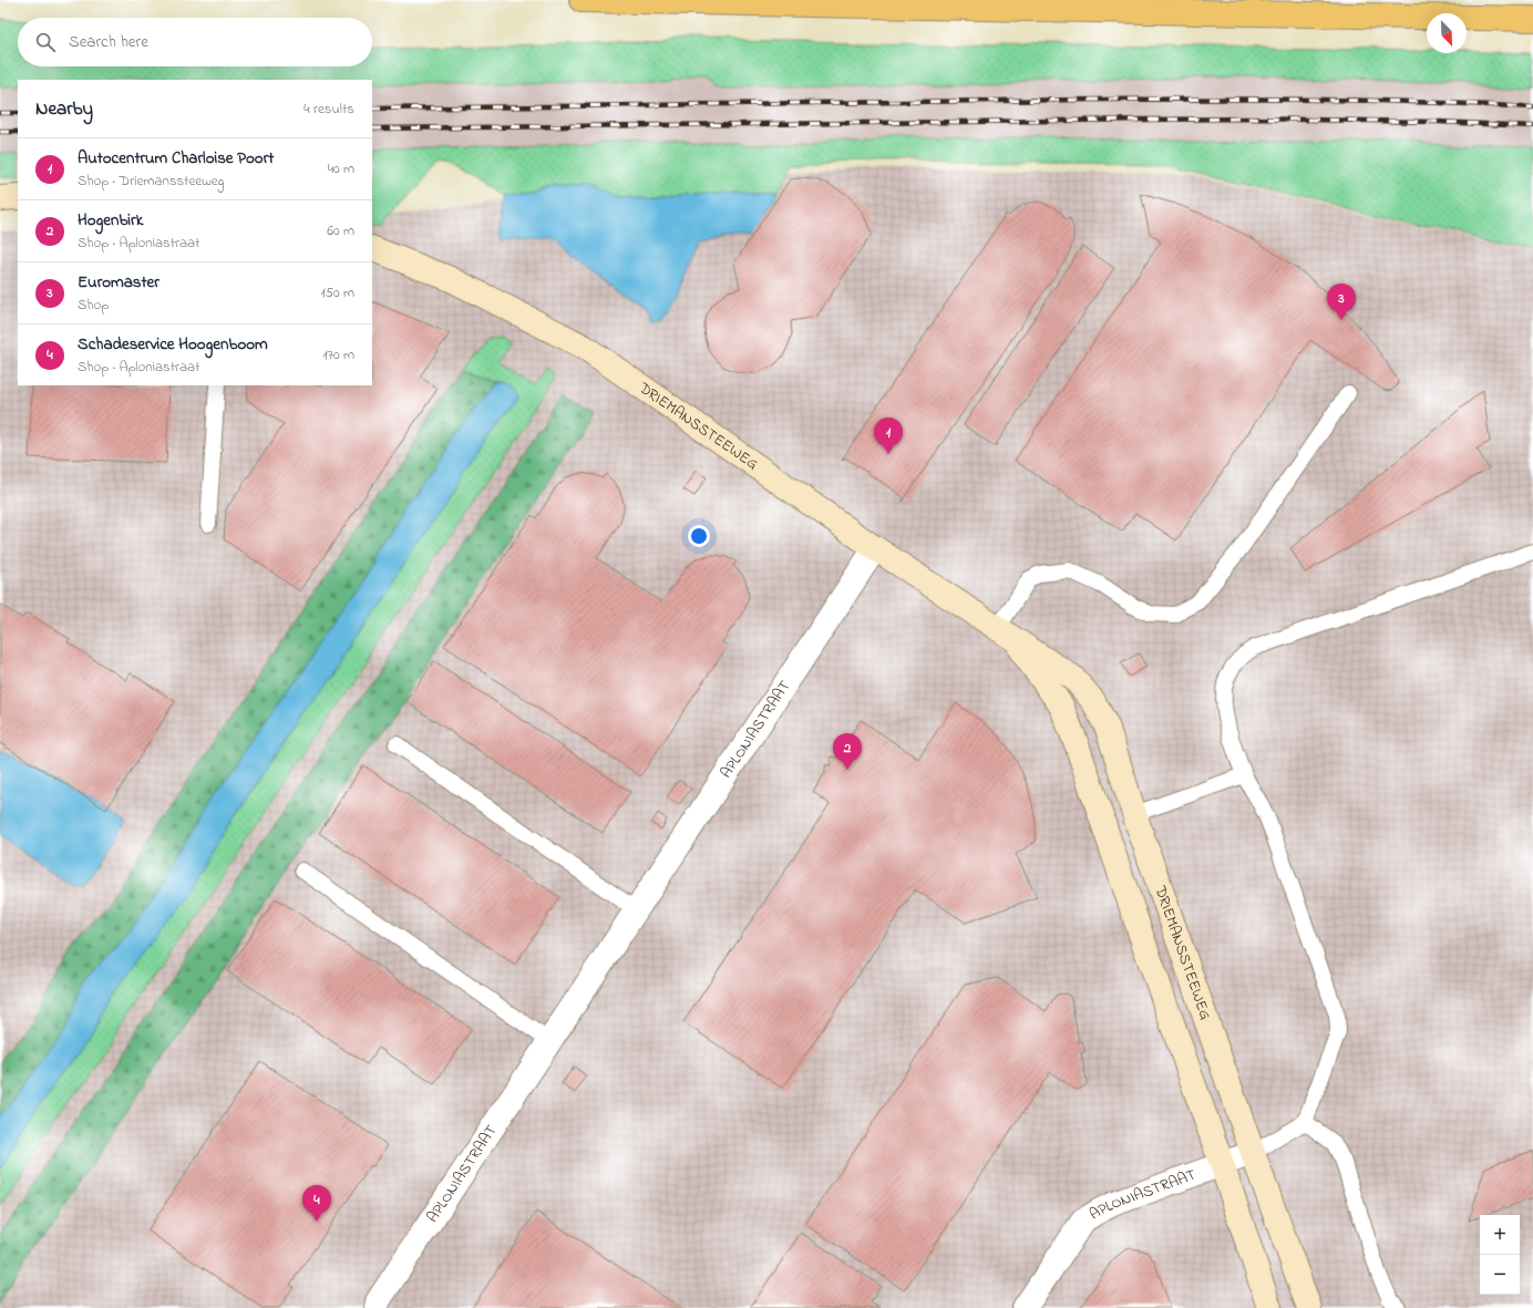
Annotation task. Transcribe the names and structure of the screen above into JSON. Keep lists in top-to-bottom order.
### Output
{
  "streets": {
    "main road": ["DRIEMANSSTEEWEG"],
    "street": ["APLONIASTRAAT"]
  },
  "crossings": [
    ["DRIEMANSSTEEWEG", "APLONIASTRAAT"]
  ],
  "north": "bottom right",
  "page": {
    "search": "Search here",
    "heading": ["Nearby", "4 results"],
    "list": [
      {
        "mark": "1",
        "name": "Autocentrum Charloise Poort",
        "note": "Shop · Driemanssteeweg",
        "value": "40 m"
      },
      {
        "mark": "2",
        "name": "Hogenbirk",
        "note": "Shop · Aploniastraat",
        "value": "60 m"
      },
      {
        "mark": "3",
        "name": "Euromaster",
        "note": "Shop",
        "value": "150 m"
      },
      {
        "mark": "4",
        "name": "Schadeservice Hoogenboom",
        "note": "Shop · Aploniastraat",
        "value": "170 m"
      }
    ],
    "pins": [
      "3",
      "1",
      "2",
      "4"
    ],
    "map_buttons": ["+", "−"]
  }
}
